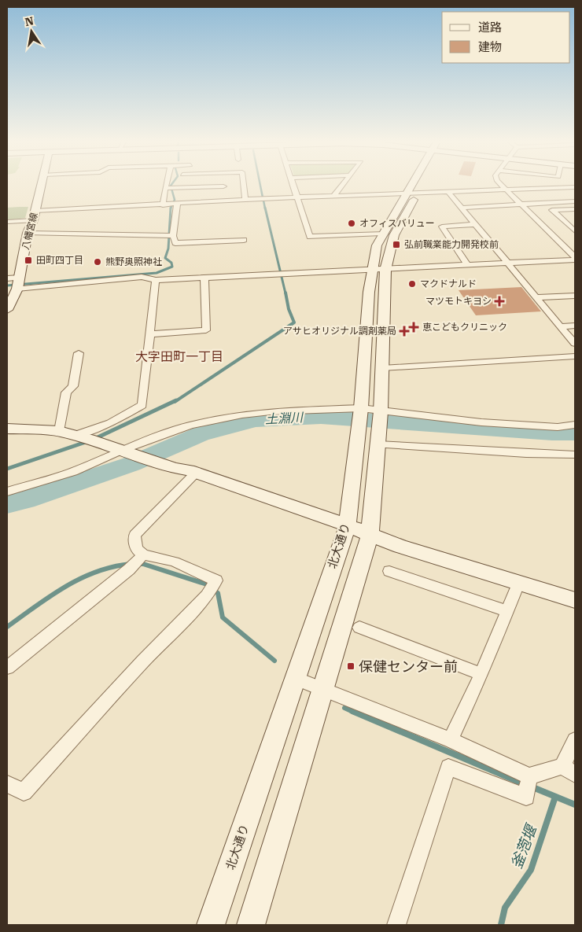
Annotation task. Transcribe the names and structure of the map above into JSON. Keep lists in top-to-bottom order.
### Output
{
  "streets": {
    "street": ["八幡宮線", "北大通り"]
  },
  "districts": ["大字田町一丁目"],
  "water": ["土淵川", "釜萢堰"],
  "places": {
    "other": ["オフィスバリュー", "熊野奥照神社", "マクドナルド"],
    "transit": ["弘前職業能力開発校前", "田町四丁目", "保健センター前"],
    "health": ["マツモトキヨシ", "恵こどもクリニック", "アサヒオリジナル調剤薬局"]
  },
  "legend": ["道路", "建物"],
  "north": "top"
}
